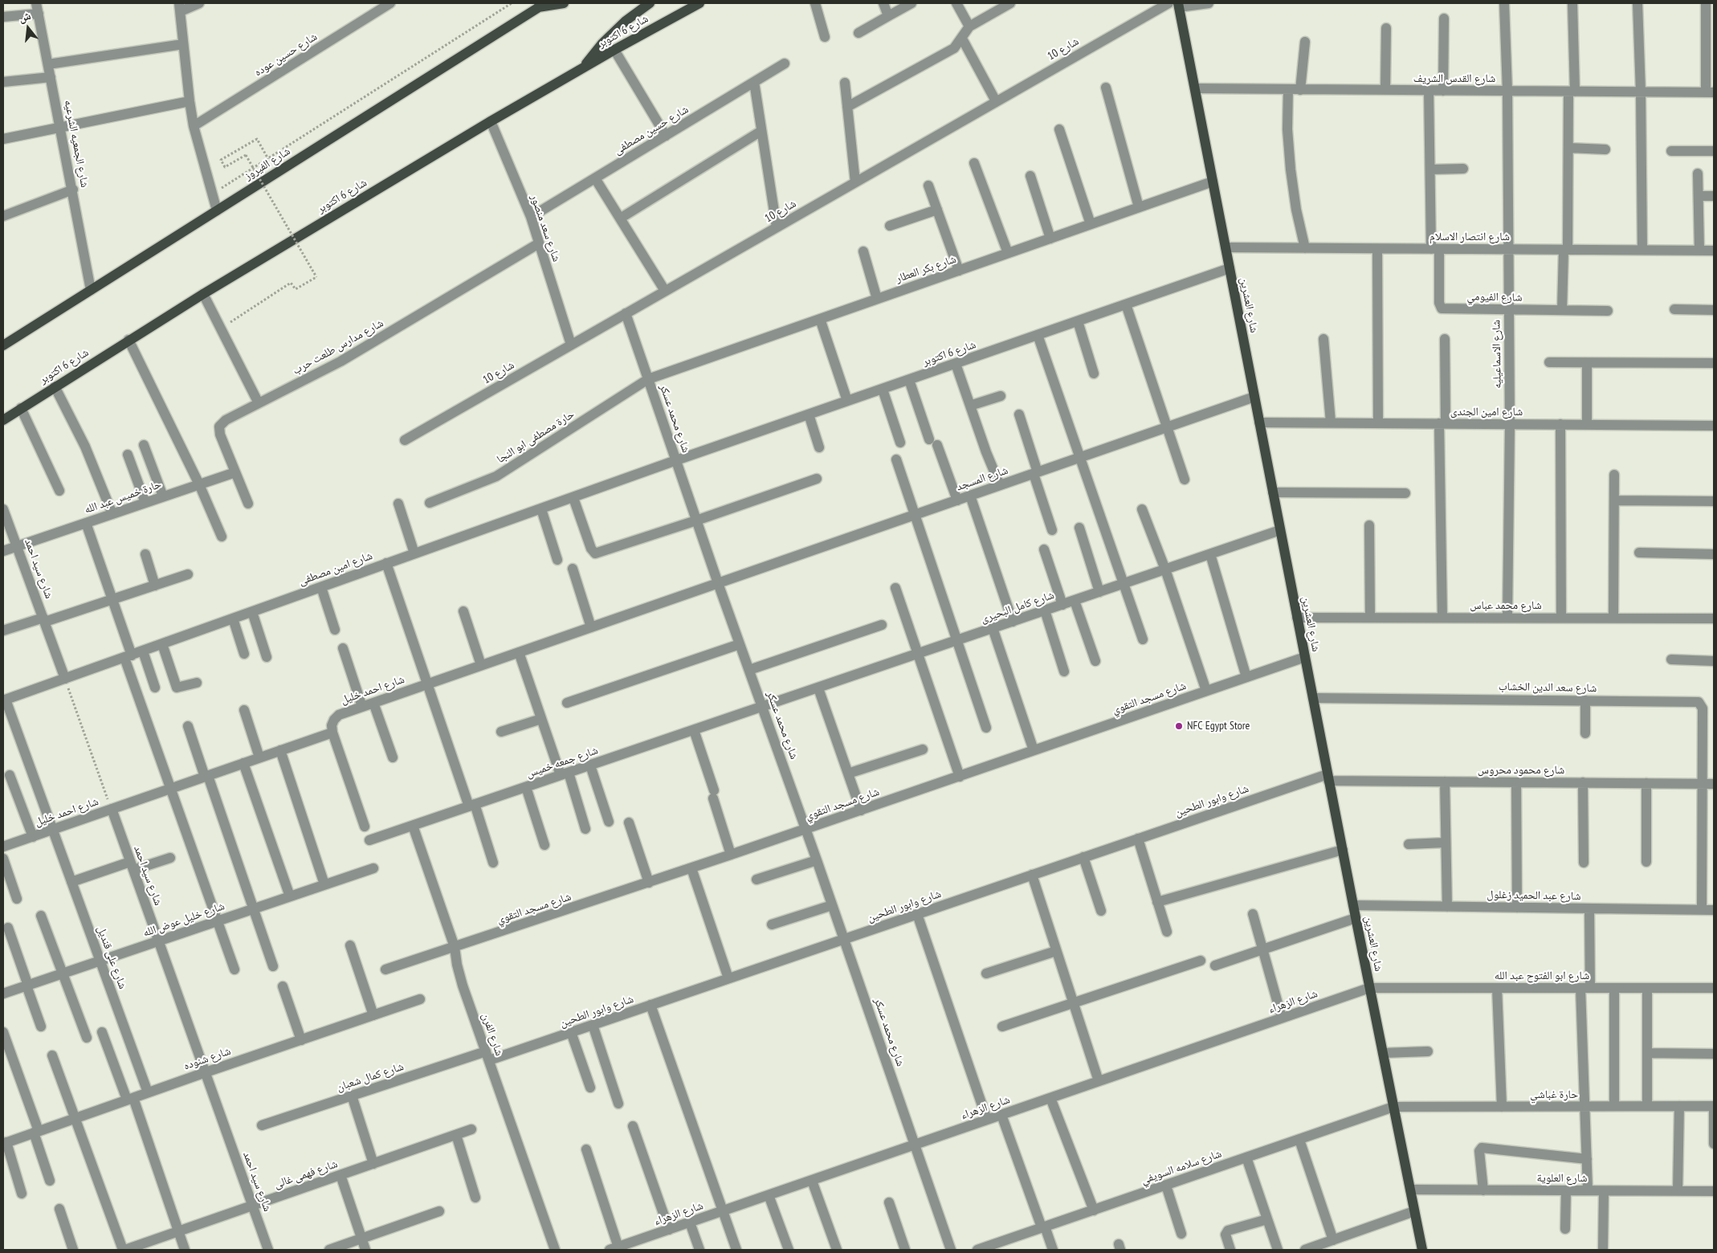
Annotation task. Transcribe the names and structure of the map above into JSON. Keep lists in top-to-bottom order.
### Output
{
  "streets": {
    "main road": ["شارع 6 اكتوبر", "شارع الفيروز", "شارع العشرين"],
    "street": [
      "شارع 10",
      "شارع حسين عوده",
      "شارع القدس الشريف",
      "شارع حسين مصطفى",
      "شارع الجمعيه الشرعيه",
      "شارع سعد منصور",
      "شارع انتصار الاسلام",
      "شارع بكر العطار",
      "شارع الفيومي",
      "شارع مدارس طلعت حرب",
      "شارع الاسماعيليه",
      "شارع امين الجندى",
      "شارع محمد عسكر",
      "حارة مصطفى ابو النجا",
      "شارع المسجد",
      "حارة خميس عبد الله",
      "شارع سيد احمد",
      "شارع امين مصطفى",
      "شارع محمد عباس",
      "شارع كامل البحيرى",
      "شارع سعد الدين الخشاب",
      "شارع احمد خليل",
      "شارع مسجد التقوي",
      "شارع جمعه خميس",
      "شارع محمود محروس",
      "شارع وابور الطحين",
      "شارع عبد الحميد زغلول",
      "شارع خليل عوض الله",
      "شارع على قنديل",
      "شارع ابو الفتوح عبد الله",
      "شارع الزهراء",
      "شارع الفرن",
      "شارع شنوده",
      "شارع كمال شعبان",
      "حارة غباشي",
      "شارع سلامه السويفي",
      "شارع فهمى غالى",
      "شارع العلوية"
    ]
  },
  "crossings": [
    ["شارع 6 اكتوبر", "شارع سعد منصور"],
    ["شارع 6 اكتوبر", "شارع العشرين"],
    ["شارع 6 اكتوبر", "شارع محمد عسكر"],
    ["شارع 6 اكتوبر", "شارع امين مصطفى"],
    ["شارع 10", "شارع سعد منصور"],
    ["شارع 10", "شارع محمد عسكر"],
    ["شارع القدس الشريف", "شارع العشرين"],
    ["شارع القدس الشريف", "شارع الاسماعيليه"],
    ["شارع حسين مصطفى", "شارع سعد منصور"],
    ["شارع الجمعيه الشرعيه", "شارع الفيروز"],
    ["شارع سعد منصور", "شارع مدارس طلعت حرب"],
    ["شارع انتصار الاسلام", "شارع الفيومي"],
    ["شارع انتصار الاسلام", "شارع العشرين"],
    ["شارع انتصار الاسلام", "شارع الاسماعيليه"],
    ["شارع بكر العطار", "شارع العشرين"],
    ["شارع بكر العطار", "شارع محمد عسكر"],
    ["شارع بكر العطار", "حارة مصطفى ابو النجا"],
    ["شارع الفيومي", "شارع الاسماعيليه"],
    ["شارع العشرين", "شارع امين الجندى"],
    ["شارع العشرين", "شارع المسجد"],
    ["شارع العشرين", "شارع محمد عباس"],
    ["شارع العشرين", "شارع كامل البحيرى"],
    ["شارع العشرين", "شارع سعد الدين الخشاب"],
    ["شارع العشرين", "شارع مسجد التقوي"],
    ["شارع العشرين", "شارع محمود محروس"],
    ["شارع العشرين", "شارع وابور الطحين"],
    ["شارع العشرين", "شارع عبد الحميد زغلول"],
    ["شارع العشرين", "شارع ابو الفتوح عبد الله"],
    ["شارع العشرين", "شارع الزهراء"],
    ["شارع العشرين", "حارة غباشي"],
    ["شارع العشرين", "شارع سلامه السويفي"],
    ["شارع العشرين", "شارع العلوية"],
    ["شارع مدارس طلعت حرب", "حارة خميس عبد الله"],
    ["شارع الاسماعيليه", "شارع امين الجندى"],
    ["شارع الاسماعيليه", "شارع محمد عباس"],
    ["شارع محمد عسكر", "حارة مصطفى ابو النجا"],
    ["شارع محمد عسكر", "شارع المسجد"],
    ["شارع محمد عسكر", "شارع امين مصطفى"],
    ["شارع محمد عسكر", "شارع كامل البحيرى"],
    ["شارع محمد عسكر", "شارع احمد خليل"],
    ["شارع محمد عسكر", "شارع مسجد التقوي"],
    ["شارع محمد عسكر", "شارع جمعه خميس"],
    ["شارع محمد عسكر", "شارع وابور الطحين"],
    ["شارع محمد عسكر", "شارع الزهراء"],
    ["شارع المسجد", "شارع احمد خليل"],
    ["حارة خميس عبد الله", "شارع سيد احمد"],
    ["شارع سيد احمد", "شارع امين مصطفى"],
    ["شارع سيد احمد", "شارع احمد خليل"],
    ["شارع سيد احمد", "شارع خليل عوض الله"],
    ["شارع سيد احمد", "شارع شنوده"],
    ["شارع سيد احمد", "شارع فهمى غالى"],
    ["شارع امين مصطفى", "شارع على قنديل"],
    ["شارع كامل البحيرى", "شارع جمعه خميس"],
    ["شارع سعد الدين الخشاب", "شارع محمود محروس"],
    ["شارع احمد خليل", "شارع على قنديل"],
    ["شارع مسجد التقوي", "شارع الفرن"],
    ["شارع جمعه خميس", "شارع الفرن"],
    ["شارع محمود محروس", "شارع وابور الطحين"],
    ["شارع وابور الطحين", "شارع الفرن"],
    ["شارع وابور الطحين", "شارع كمال شعبان"],
    ["شارع خليل عوض الله", "شارع على قنديل"],
    ["شارع على قنديل", "شارع شنوده"],
    ["شارع ابو الفتوح عبد الله", "شارع الزهراء"],
    ["شارع الفرن", "شارع كمال شعبان"],
    ["حارة غباشي", "شارع سلامه السويفي"]
  ],
  "places": ["NFC Egypt Store"],
  "north": "top"
}
